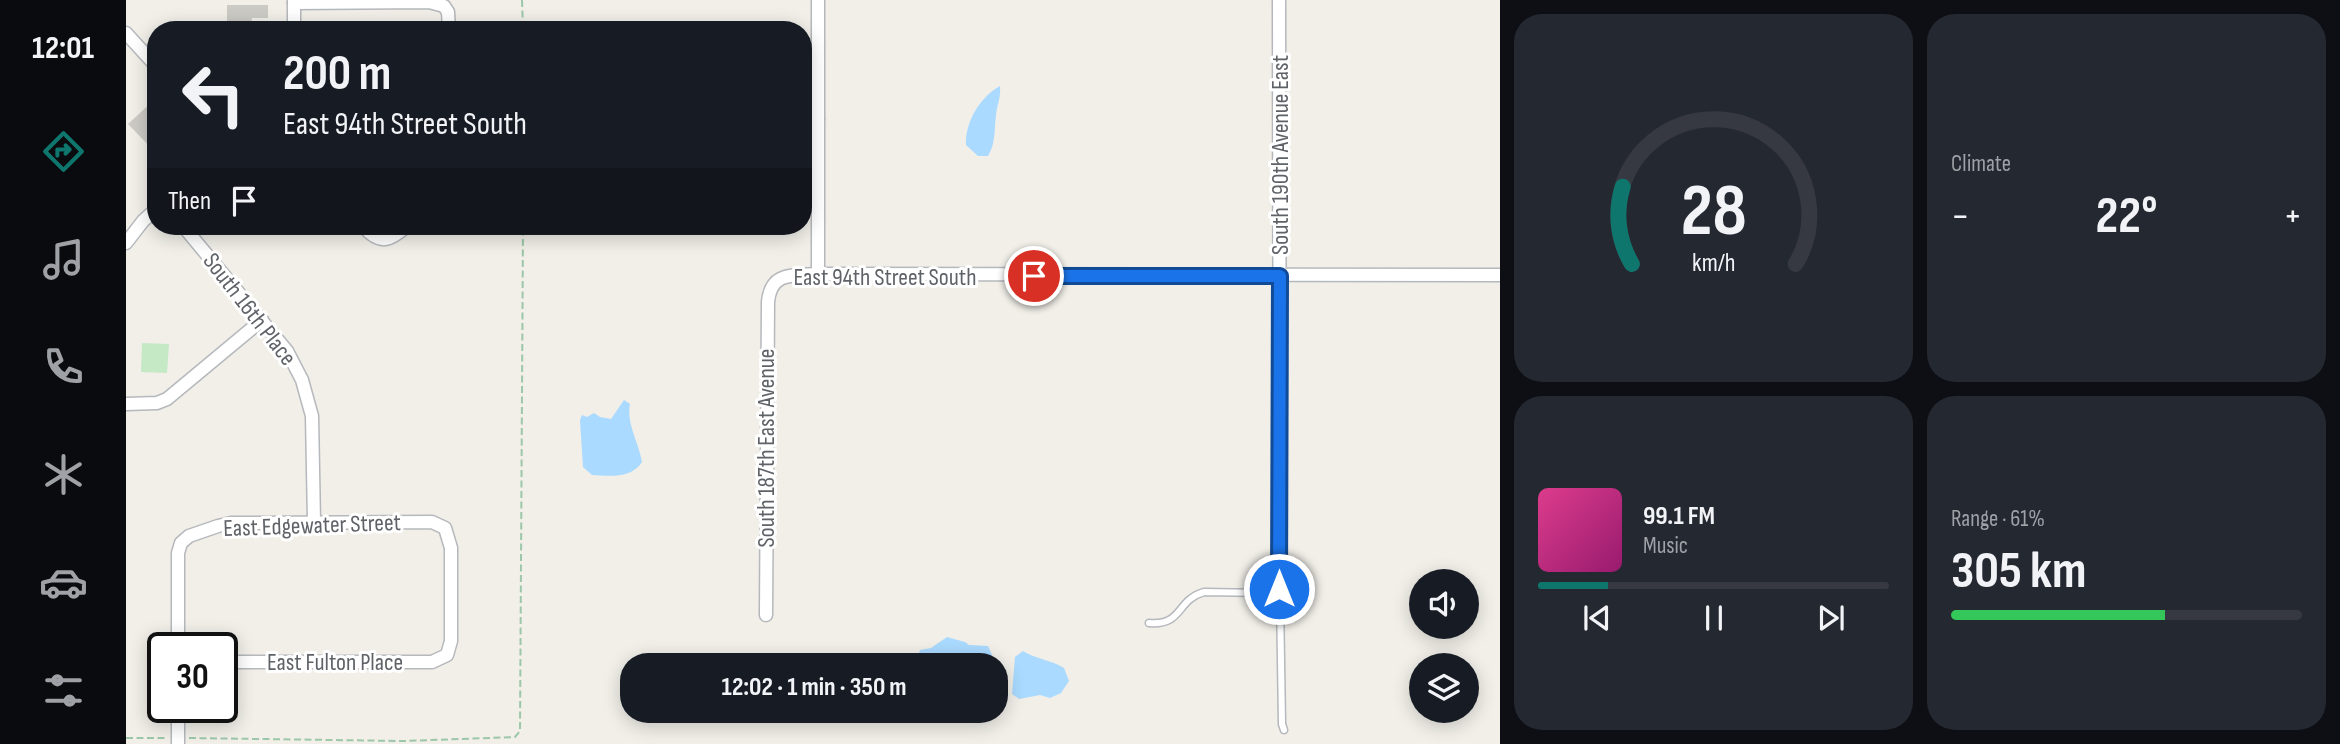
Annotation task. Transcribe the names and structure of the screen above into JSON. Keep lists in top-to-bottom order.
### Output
{
  "streets": {
    "street": [
      "South 190th Avenue East",
      "East 94th Street South",
      "South 16th Place",
      "South 187th East Avenue",
      "East Edgewater Street",
      "East Fulton Place"
    ]
  },
  "crossings": [
    ["South 190th Avenue East", "East 94th Street South"],
    ["East 94th Street South", "South 187th East Avenue"],
    ["South 16th Place", "East Edgewater Street"],
    ["East Edgewater Street", "East Fulton Place"]
  ],
  "page": {
    "tabs": "12:01",
    "tile": [
      "Climate",
      ["Range · 61%", "305 km"]
    ],
    "turn": ["200 m", "East 94th Street South"],
    "then": "Then",
    "heat": ["−", "22°", "+"],
    "song": ["99.1 FM", "Music"],
    "limit": "30",
    "trip": "12:02 · 1 min · 350 m",
    "gauge": ["28", "km/h"]
  }
}
